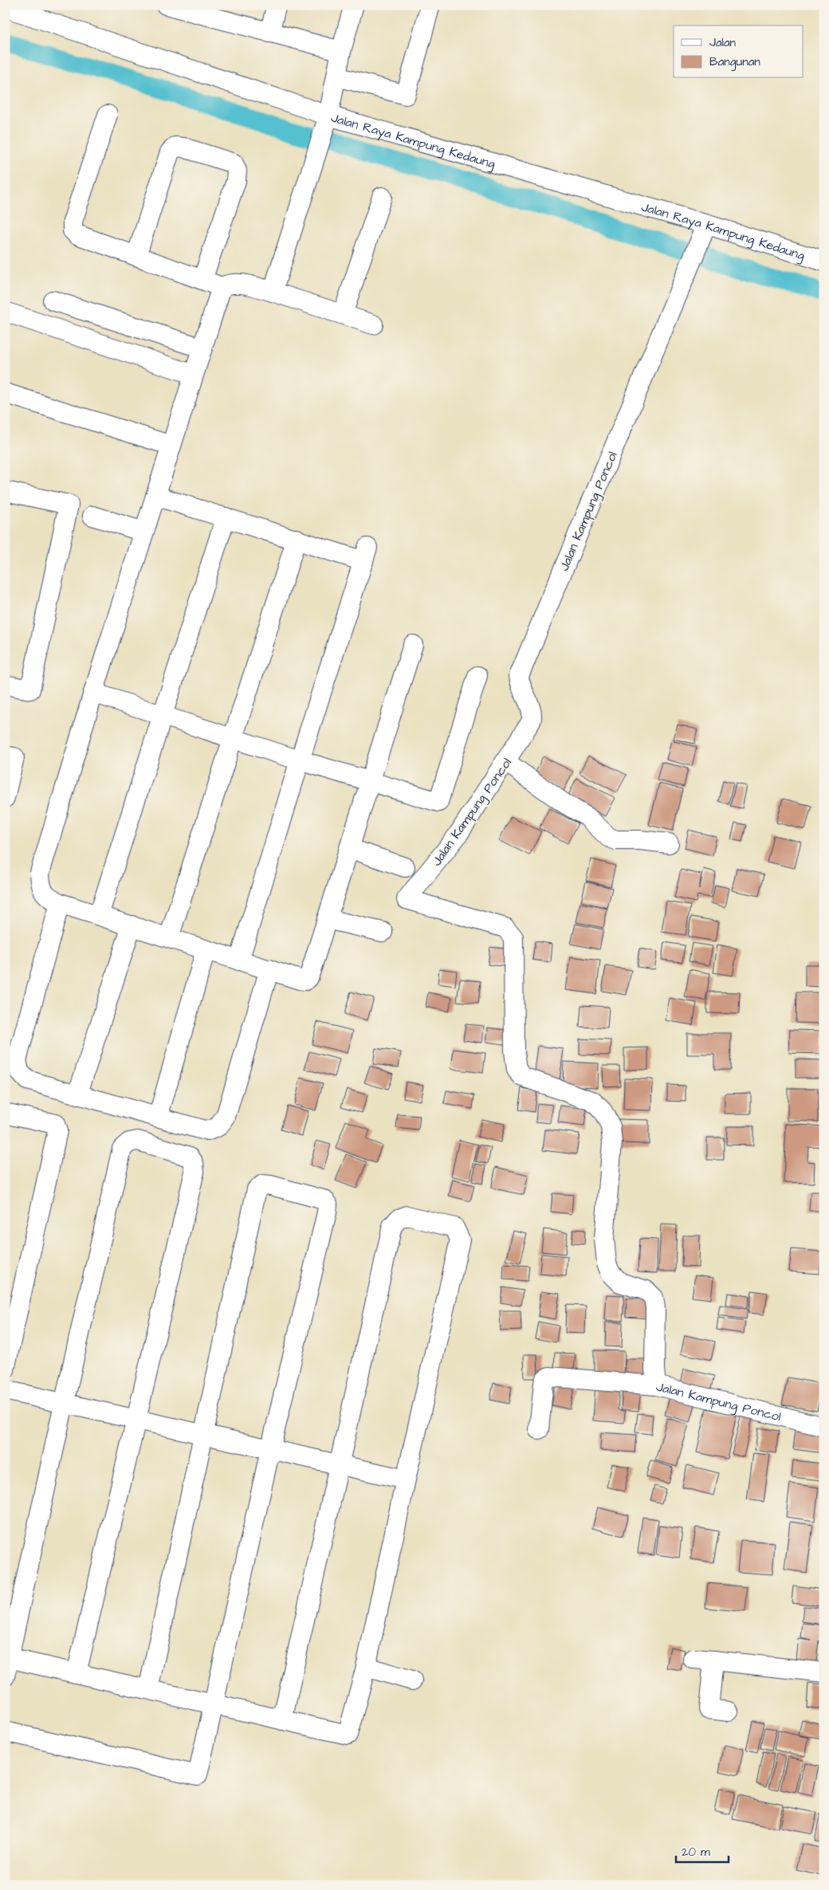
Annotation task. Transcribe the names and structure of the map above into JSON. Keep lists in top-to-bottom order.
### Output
{
  "streets": {
    "street": ["Jalan Raya Kampung Kedaung", "Jalan Kampung Poncol"]
  },
  "crossings": [
    ["Jalan Raya Kampung Kedaung", "Jalan Kampung Poncol"]
  ],
  "legend": ["Jalan", "Bangunan"],
  "scale_bar": "20 m"
}
